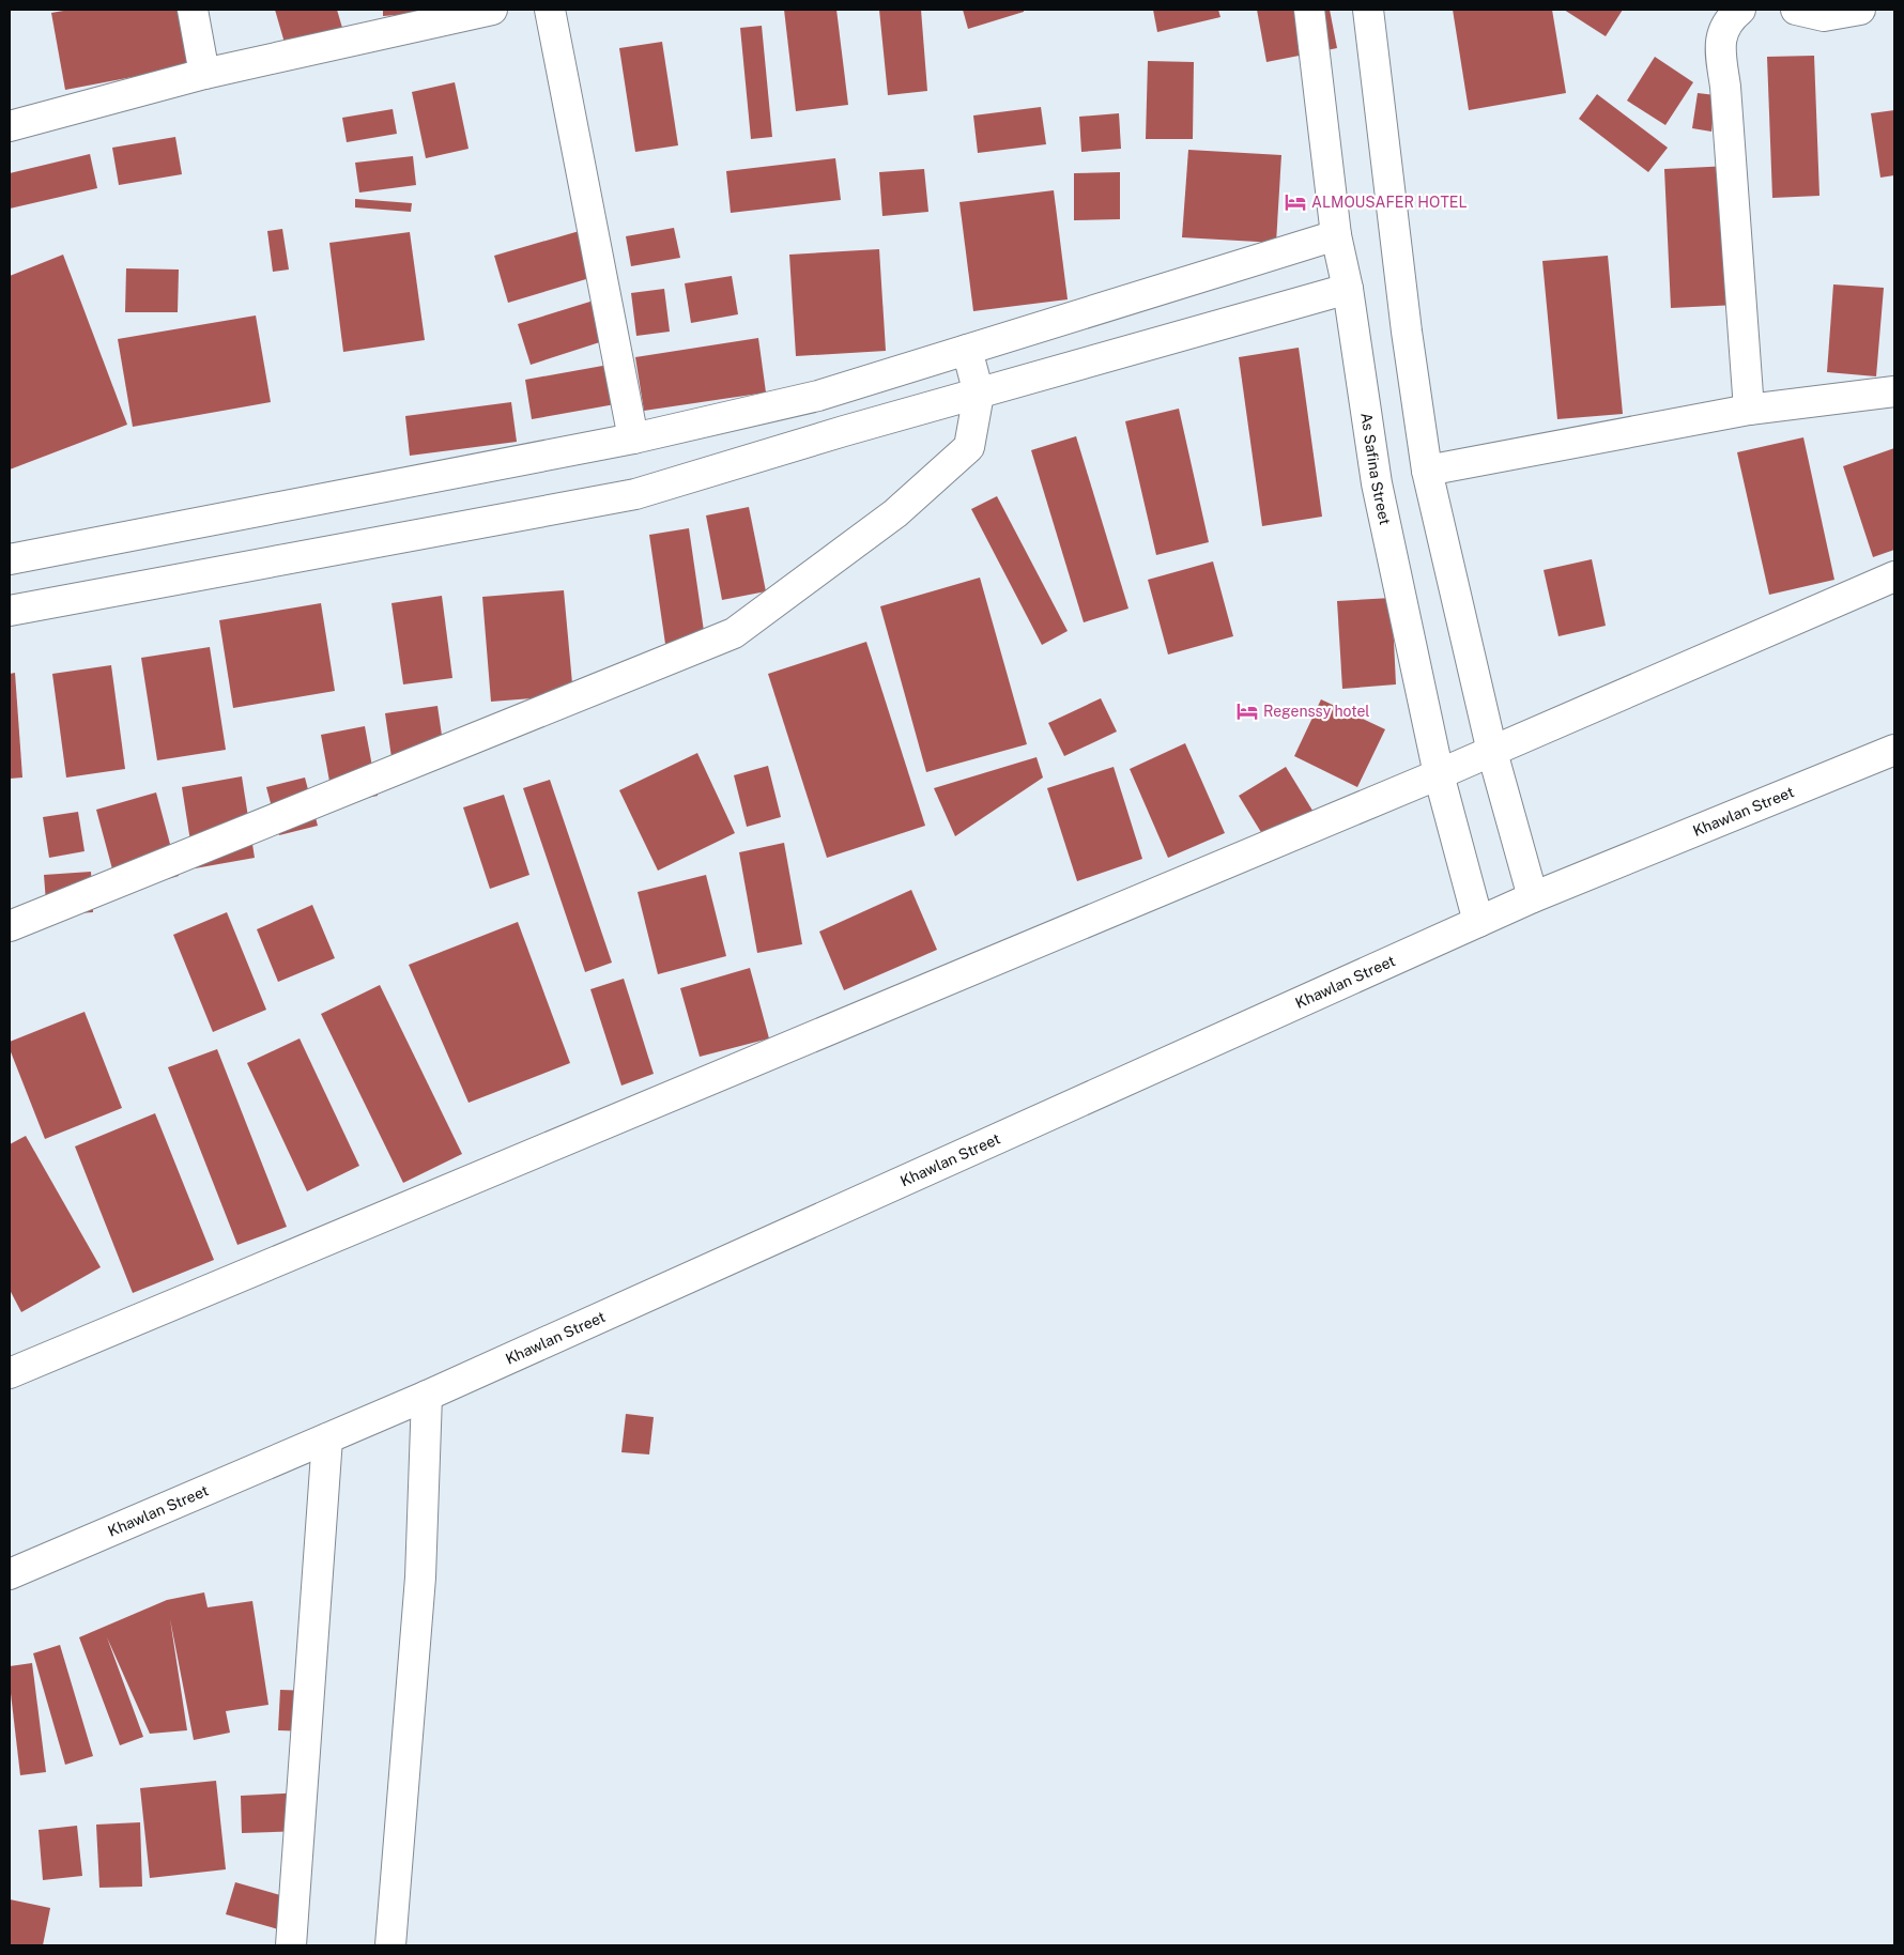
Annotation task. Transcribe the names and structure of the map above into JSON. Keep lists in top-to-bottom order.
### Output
{
  "streets": {
    "street": ["As Safina Street", "Khawlan Street"]
  },
  "crossings": [
    ["As Safina Street", "Khawlan Street"]
  ],
  "places": {
    "hotel": ["ALMOUSAFER HOTEL", "Regenssy hotel"]
  }
}
